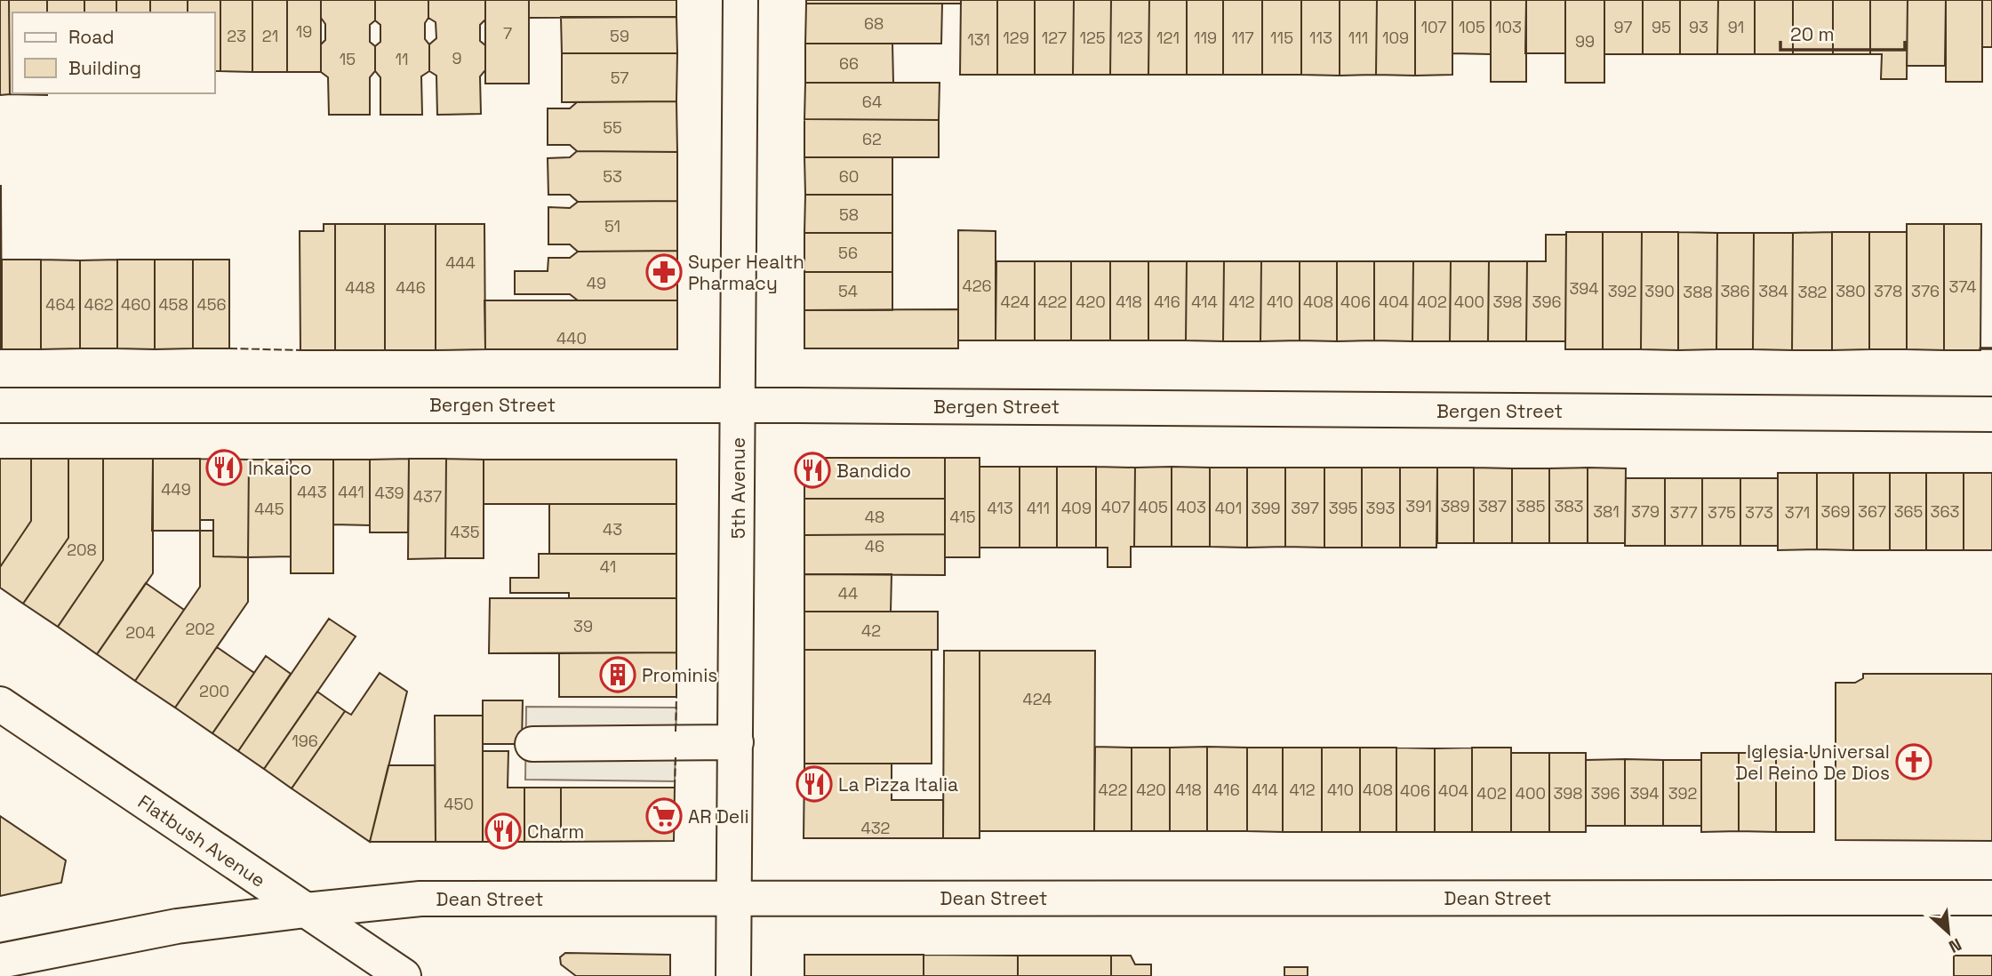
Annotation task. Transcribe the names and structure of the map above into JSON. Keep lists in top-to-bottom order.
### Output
{
  "streets": {
    "street": [
      "Bergen Street",
      "5th Avenue",
      "Flatbush Avenue",
      "Dean Street"
    ]
  },
  "crossings": [
    ["Bergen Street", "5th Avenue"],
    ["5th Avenue", "Dean Street"],
    ["Flatbush Avenue", "Dean Street"]
  ],
  "places": {
    "pharmacy": ["Super Health Pharmacy"],
    "restaurant": [
      "Inkaico",
      "Bandido",
      "La Pizza Italia",
      "Charm"
    ],
    "building": ["Prominis"],
    "church": ["Iglesia Universal Del Reino De Dios"],
    "supermarket": ["AR Deli"]
  },
  "house_numbers": [
    "68",
    "107",
    "105",
    "103",
    "97",
    "95",
    "93",
    "91",
    "19",
    "7",
    "23",
    "21",
    "59",
    "129",
    "127",
    "125",
    "123",
    "121",
    "119",
    "117",
    "115",
    "113",
    "111",
    "109",
    "131",
    "99",
    "9",
    "15",
    "11",
    "66",
    "57",
    "64",
    "55",
    "62",
    "53",
    "60",
    "58",
    "51",
    "56",
    "444",
    "49",
    "426",
    "374",
    "448",
    "446",
    "394",
    "54",
    "392",
    "390",
    "386",
    "384",
    "380",
    "378",
    "376",
    "388",
    "382",
    "424",
    "422",
    "420",
    "418",
    "416",
    "414",
    "412",
    "410",
    "408",
    "406",
    "404",
    "402",
    "400",
    "398",
    "396",
    "464",
    "462",
    "460",
    "458",
    "456",
    "440",
    "449",
    "443",
    "441",
    "439",
    "437",
    "391",
    "389",
    "387",
    "385",
    "383",
    "407",
    "405",
    "403",
    "413",
    "411",
    "409",
    "401",
    "399",
    "397",
    "395",
    "393",
    "445",
    "381",
    "379",
    "369",
    "367",
    "365",
    "363",
    "377",
    "375",
    "373",
    "371",
    "48",
    "415",
    "43",
    "435",
    "46",
    "208",
    "41",
    "44",
    "39",
    "202",
    "42",
    "204",
    "200",
    "424",
    "196",
    "422",
    "420",
    "418",
    "416",
    "414",
    "412",
    "410",
    "408",
    "406",
    "404",
    "402",
    "400",
    "398",
    "396",
    "394",
    "392",
    "450",
    "432"
  ],
  "legend": ["Road", "Building"],
  "scale_bar": "20 m",
  "north": "bottom right"
}
